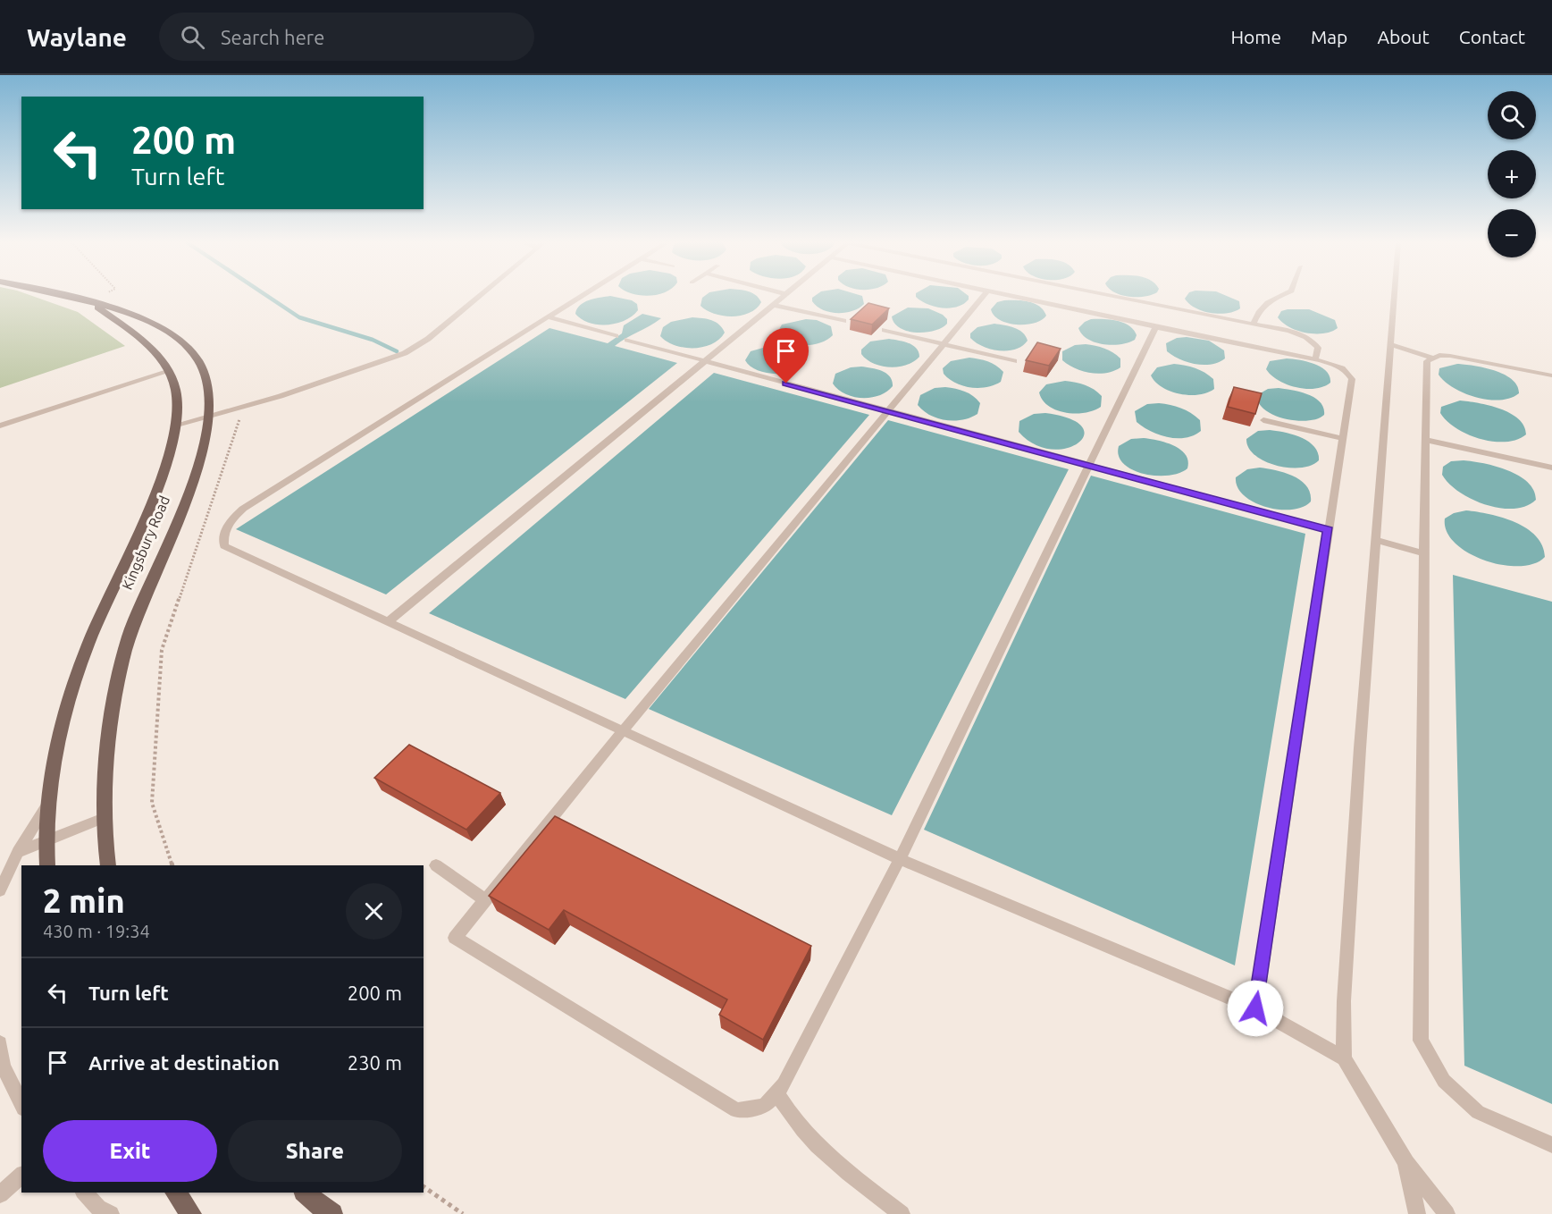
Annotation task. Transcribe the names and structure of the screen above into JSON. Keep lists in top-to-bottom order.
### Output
{
  "streets": {
    "main road": ["Kingsbury Road"]
  },
  "page": {
    "header": "Waylane",
    "search": "Search here",
    "nav": [
      "Home",
      "Map",
      "About",
      "Contact"
    ],
    "map_buttons": ["+", "−"],
    "turn": ["200 m", "Turn left"],
    "heading": ["2 min", "430 m · 19:34"],
    "list": [
      {
        "name": "Turn left",
        "value": "200 m"
      },
      {
        "name": "Arrive at destination",
        "value": "230 m"
      }
    ],
    "buttons": ["Exit", "Share"]
  }
}
